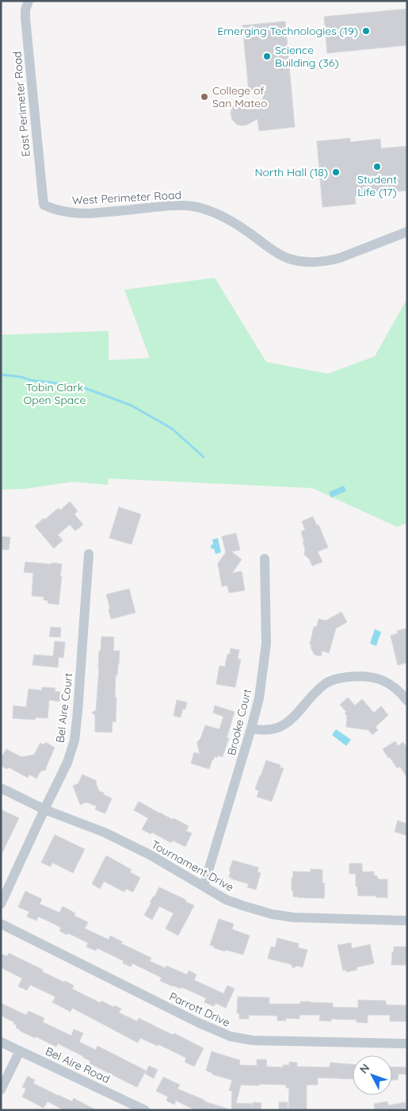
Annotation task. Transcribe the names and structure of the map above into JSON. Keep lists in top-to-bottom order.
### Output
{
  "streets": {
    "street": [
      "East Perimeter Road",
      "West Perimeter Road",
      "Bel Aire Court",
      "Brooke Court",
      "Tournament Drive",
      "Parrott Drive",
      "Bel Aire Road"
    ]
  },
  "crossings": [
    ["East Perimeter Road", "West Perimeter Road"],
    ["Bel Aire Court", "Tournament Drive"],
    ["Brooke Court", "Tournament Drive"]
  ],
  "parks": ["Tobin Clark Open Space"],
  "places": [
    "Emerging Technologies (19)",
    "Science Building (36)",
    "College of San Mateo",
    "Student Life (17)",
    "North Hall (18)"
  ],
  "north": "top left"
}
